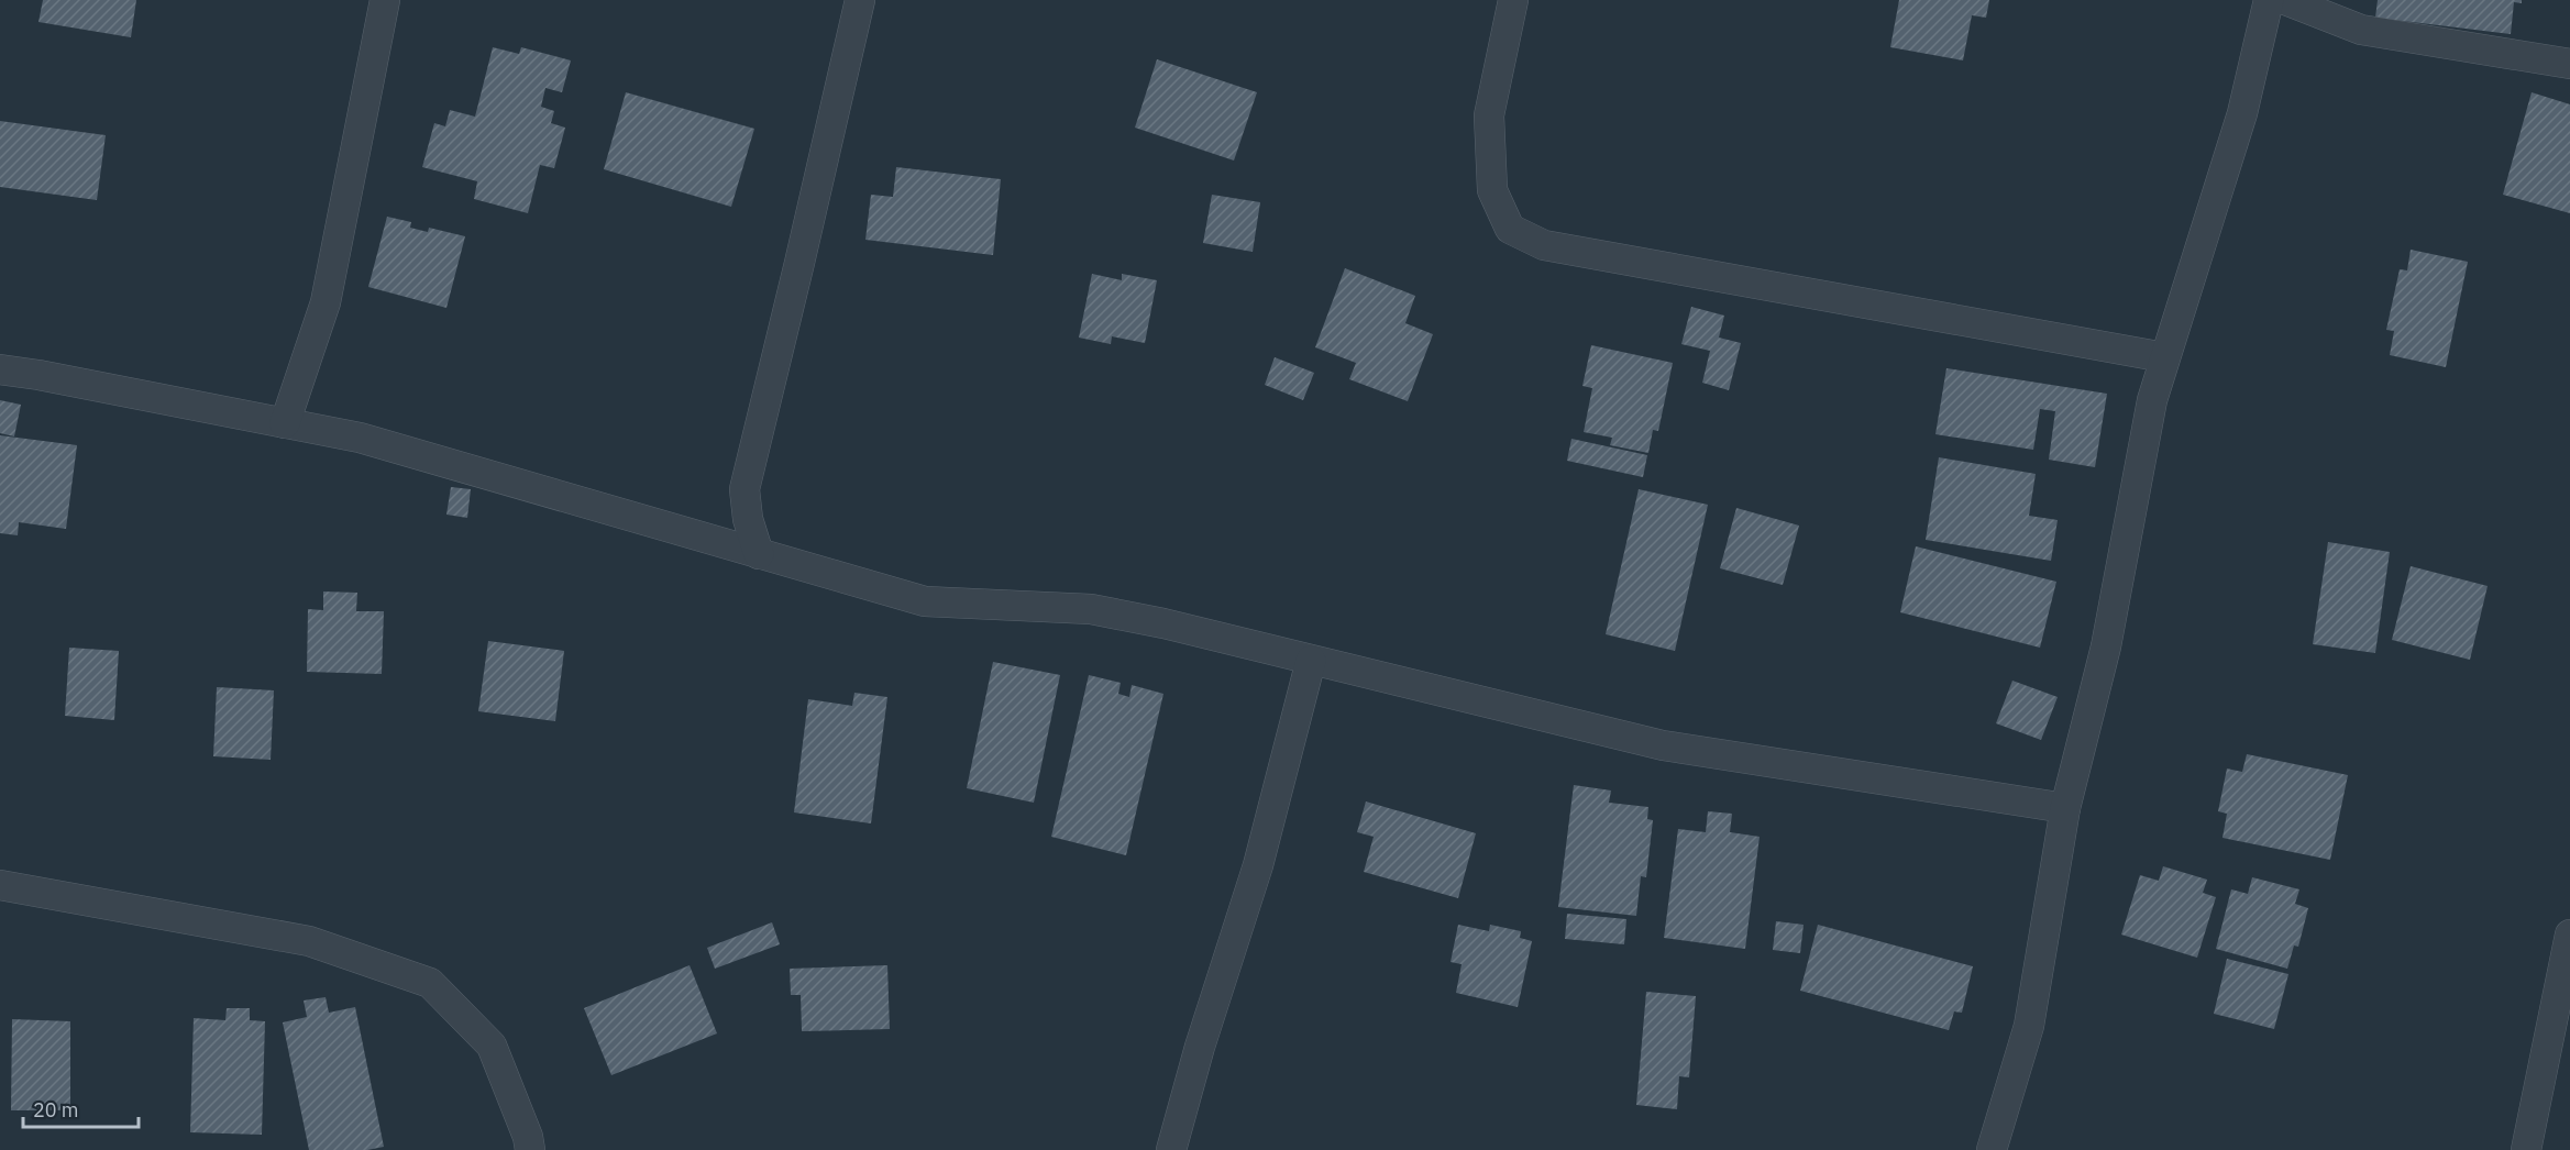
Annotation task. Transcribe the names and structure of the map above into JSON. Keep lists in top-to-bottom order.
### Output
{
  "scale_bar": "20 m"
}
